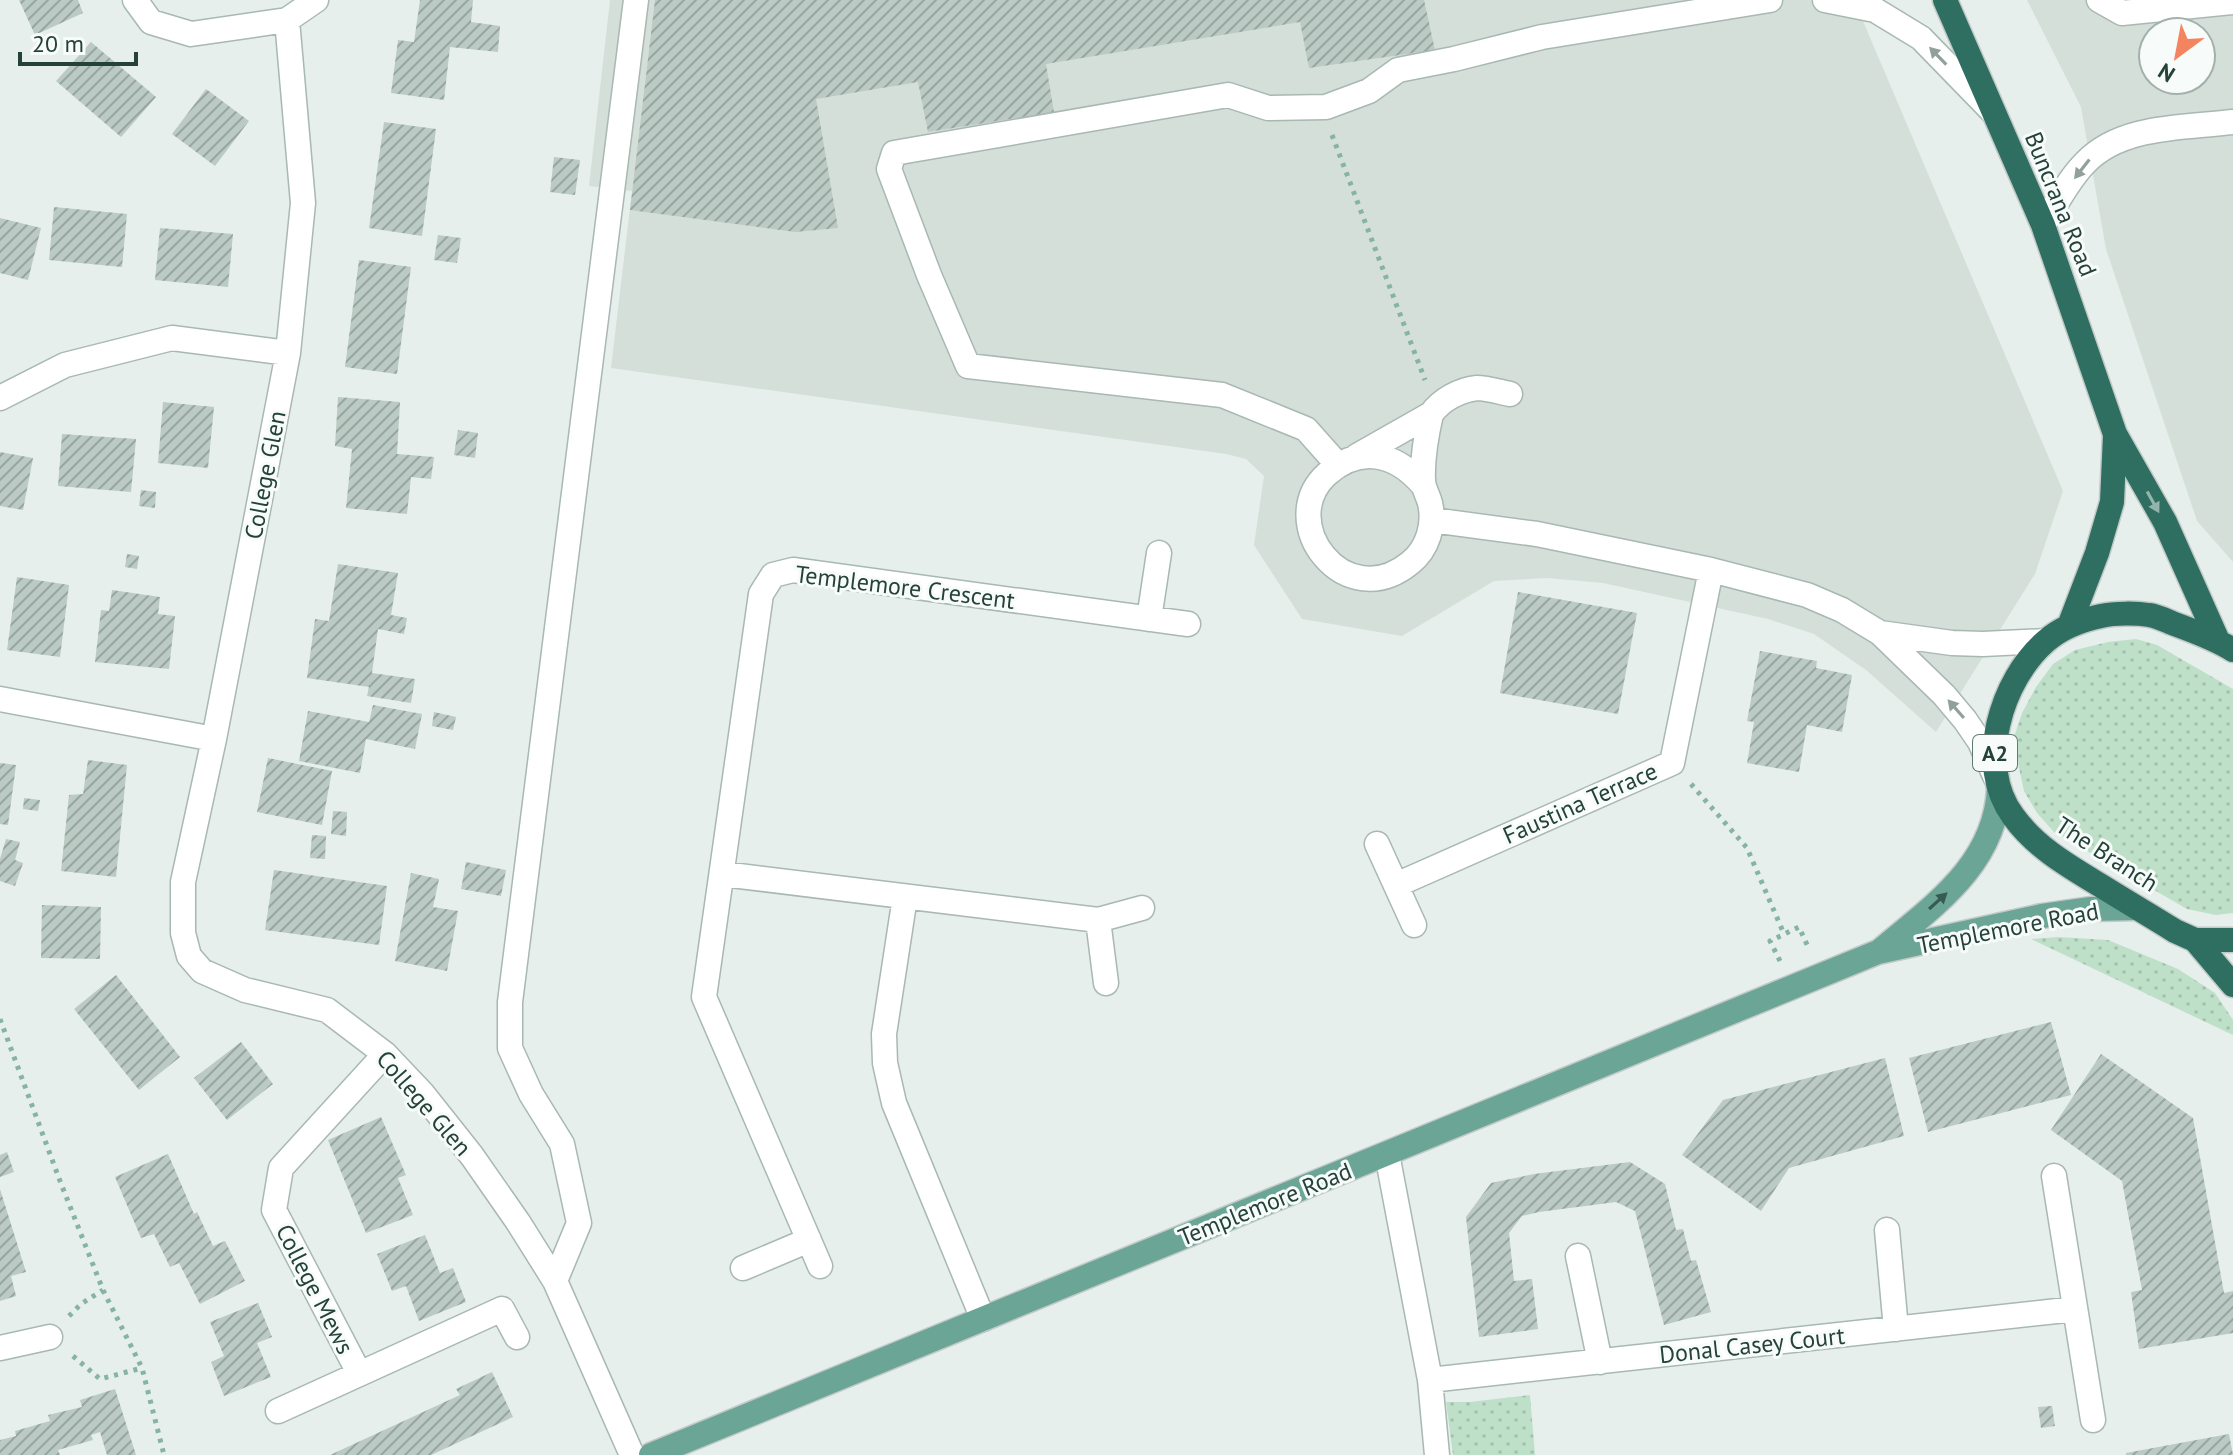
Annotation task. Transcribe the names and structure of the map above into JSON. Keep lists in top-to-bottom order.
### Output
{
  "streets": {
    "highway": ["Buncrana Road", "A2", "The Branch"],
    "main road": ["Templemore Road"],
    "street": [
      "College Glen",
      "Templemore Crescent",
      "Faustina Terrace",
      "College Mews",
      "Donal Casey Court"
    ]
  },
  "crossings": [
    ["Buncrana Road", "A2"],
    ["College Glen", "College Mews"],
    ["A2", "The Branch"],
    ["A2", "Templemore Road"],
    ["The Branch", "Templemore Road"]
  ],
  "scale_bar": "20 m",
  "north": "bottom left"
}
